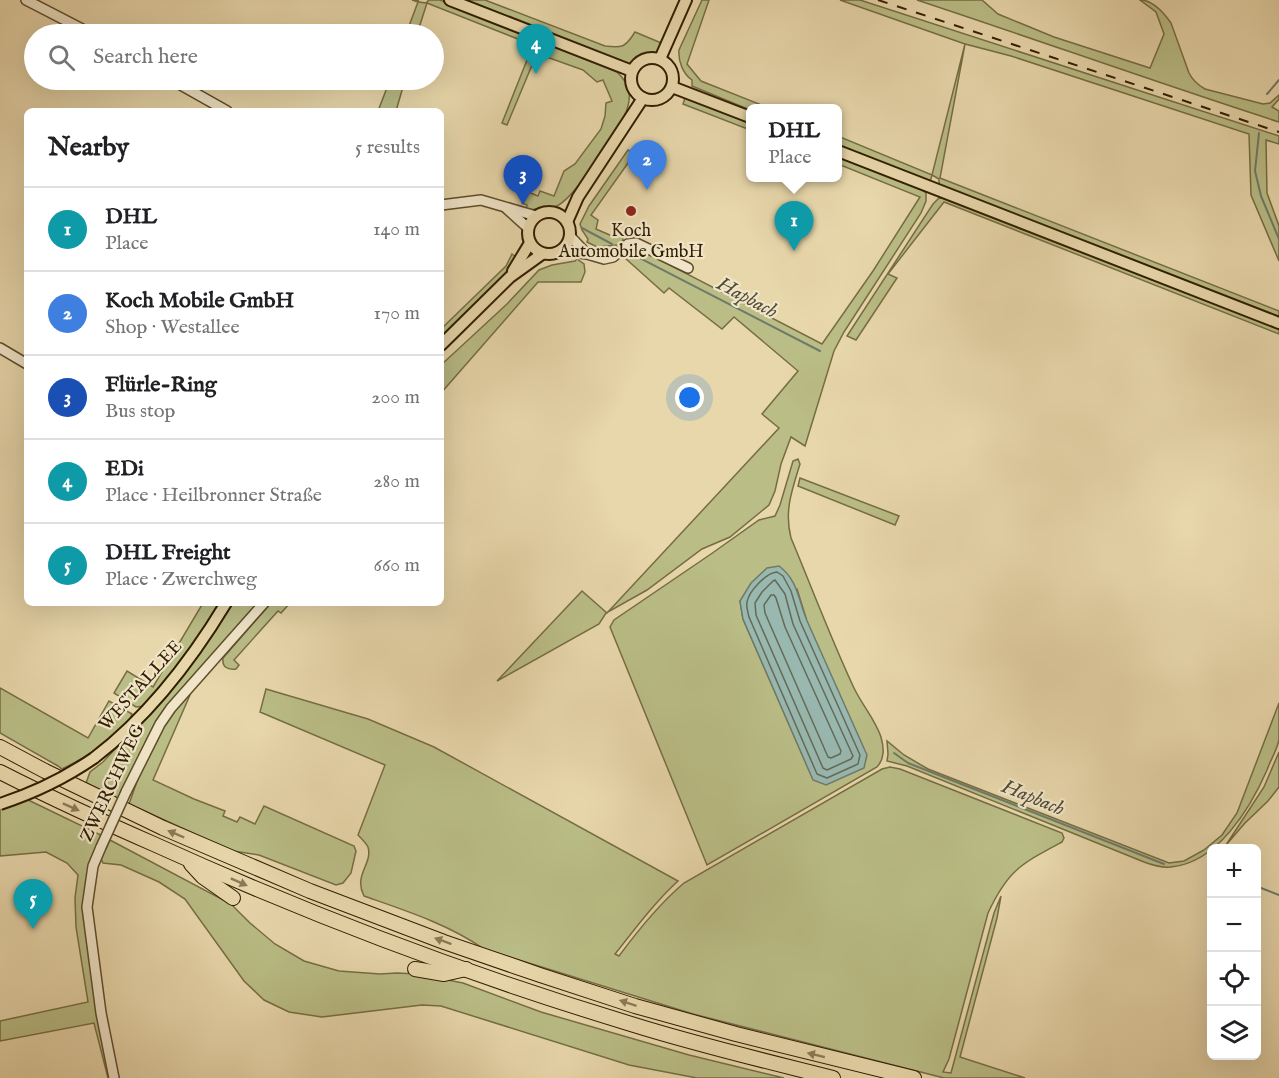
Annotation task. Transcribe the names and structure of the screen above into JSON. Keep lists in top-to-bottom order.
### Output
{
  "streets": {
    "main road": ["WESTALLEE"],
    "street": ["ZWERCHWEG"]
  },
  "water": ["Hapbach"],
  "places": ["Koch Automobile GmbH"],
  "page": {
    "pins": [
      "4",
      "2",
      "3",
      "1",
      "5"
    ],
    "search": "Search here",
    "popup": ["DHL", "Place"],
    "heading": ["Nearby", "5 results"],
    "list": [
      {
        "mark": "1",
        "name": "DHL",
        "note": "Place",
        "value": "140 m"
      },
      {
        "mark": "2",
        "name": "Koch Mobile GmbH",
        "note": "Shop · Westallee",
        "value": "170 m"
      },
      {
        "mark": "3",
        "name": "Flürle-Ring",
        "note": "Bus stop",
        "value": "200 m"
      },
      {
        "mark": "4",
        "name": "EDi",
        "note": "Place · Heilbronner Straße",
        "value": "280 m"
      },
      {
        "mark": "5",
        "name": "DHL Freight",
        "note": "Place · Zwerchweg",
        "value": "660 m"
      }
    ],
    "map_buttons": ["+", "−"]
  }
}
